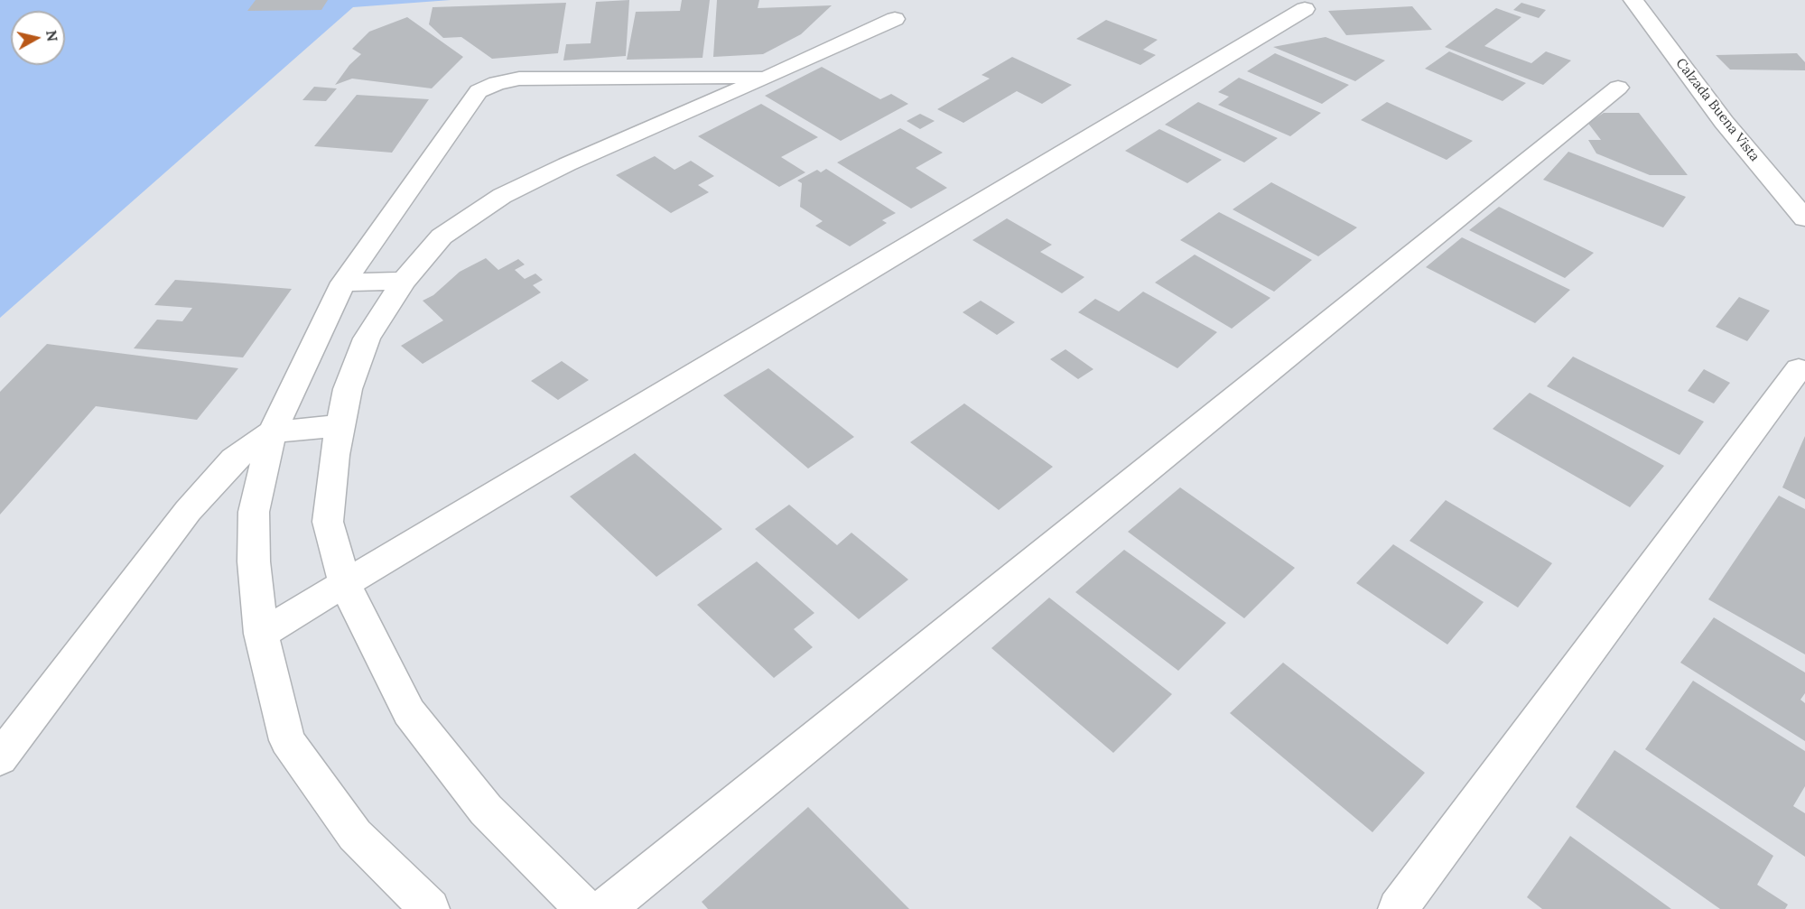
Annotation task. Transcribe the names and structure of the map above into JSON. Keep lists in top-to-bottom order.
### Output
{
  "streets": {
    "street": ["Calzada Buena Vista"]
  },
  "north": "right"
}
